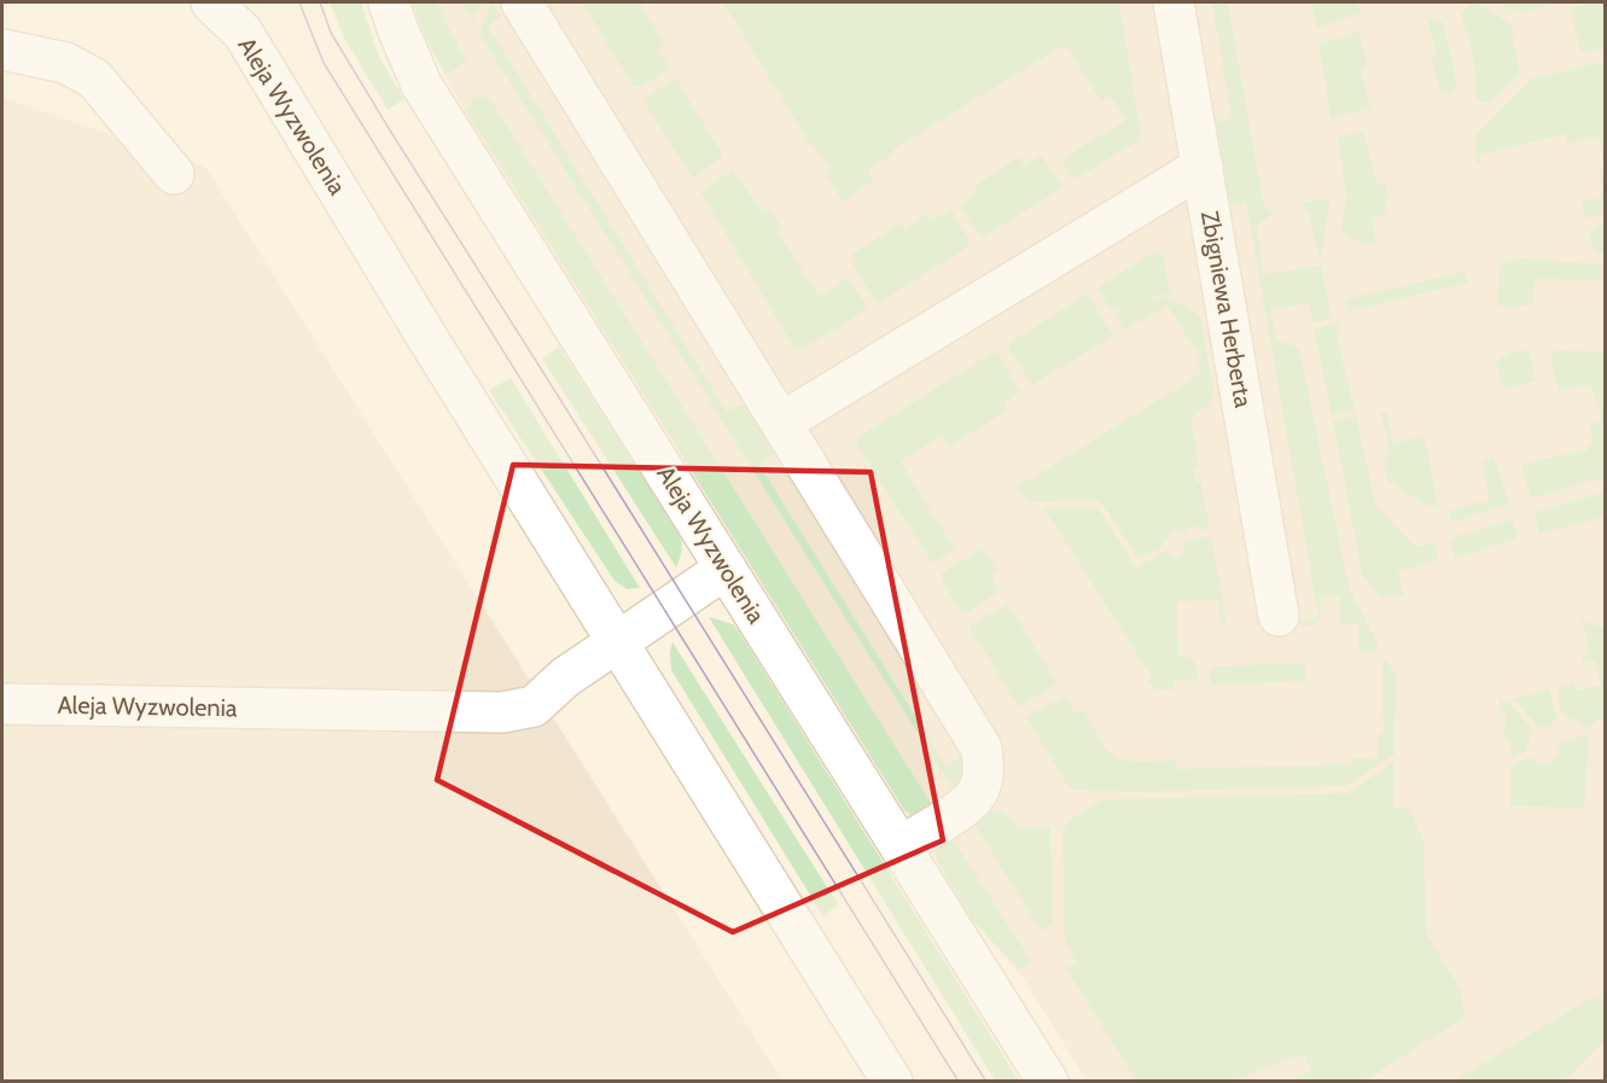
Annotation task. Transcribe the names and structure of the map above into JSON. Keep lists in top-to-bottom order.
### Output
{
  "streets": {
    "street": ["Aleja Wyzwolenia", "Zbigniewa Herberta"]
  }
}
